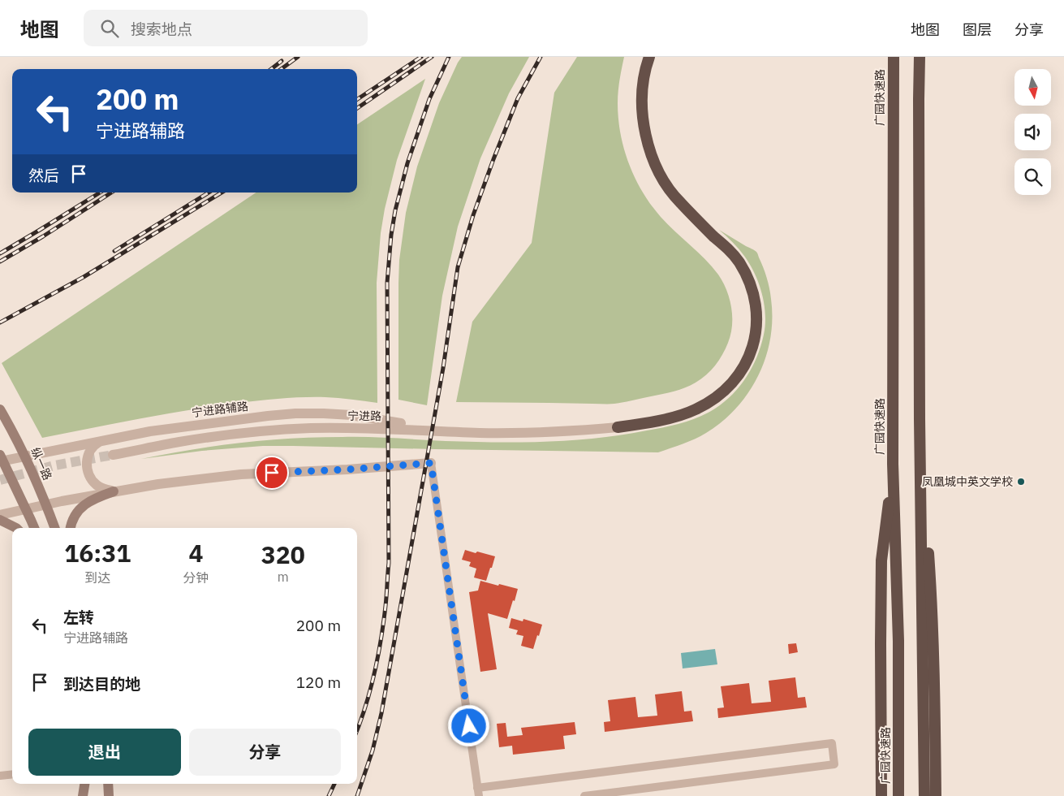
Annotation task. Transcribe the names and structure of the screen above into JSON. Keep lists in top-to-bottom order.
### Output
{
  "streets": {
    "highway": ["广园快速路"],
    "main road": ["纵一路"],
    "street": ["宁进路辅路", "宁进路"]
  },
  "crossings": [
    ["宁进路辅路", "宁进路"],
    ["宁进路辅路", "纵一路"]
  ],
  "places": ["凤凰城中英文学校"],
  "north": "bottom",
  "page": {
    "header": "地图",
    "search": "搜索地点",
    "nav": ["地图", "图层", "分享"],
    "turn": ["200 m", "宁进路辅路"],
    "then": "然后",
    "eta": [
      "16:31",
      "到达",
      "4",
      "分钟",
      "320",
      "m"
    ],
    "list": [
      {
        "name": "左转",
        "note": "宁进路辅路",
        "value": "200 m"
      },
      {
        "name": "到达目的地",
        "value": "120 m"
      }
    ],
    "buttons": ["退出", "分享"]
  }
}
